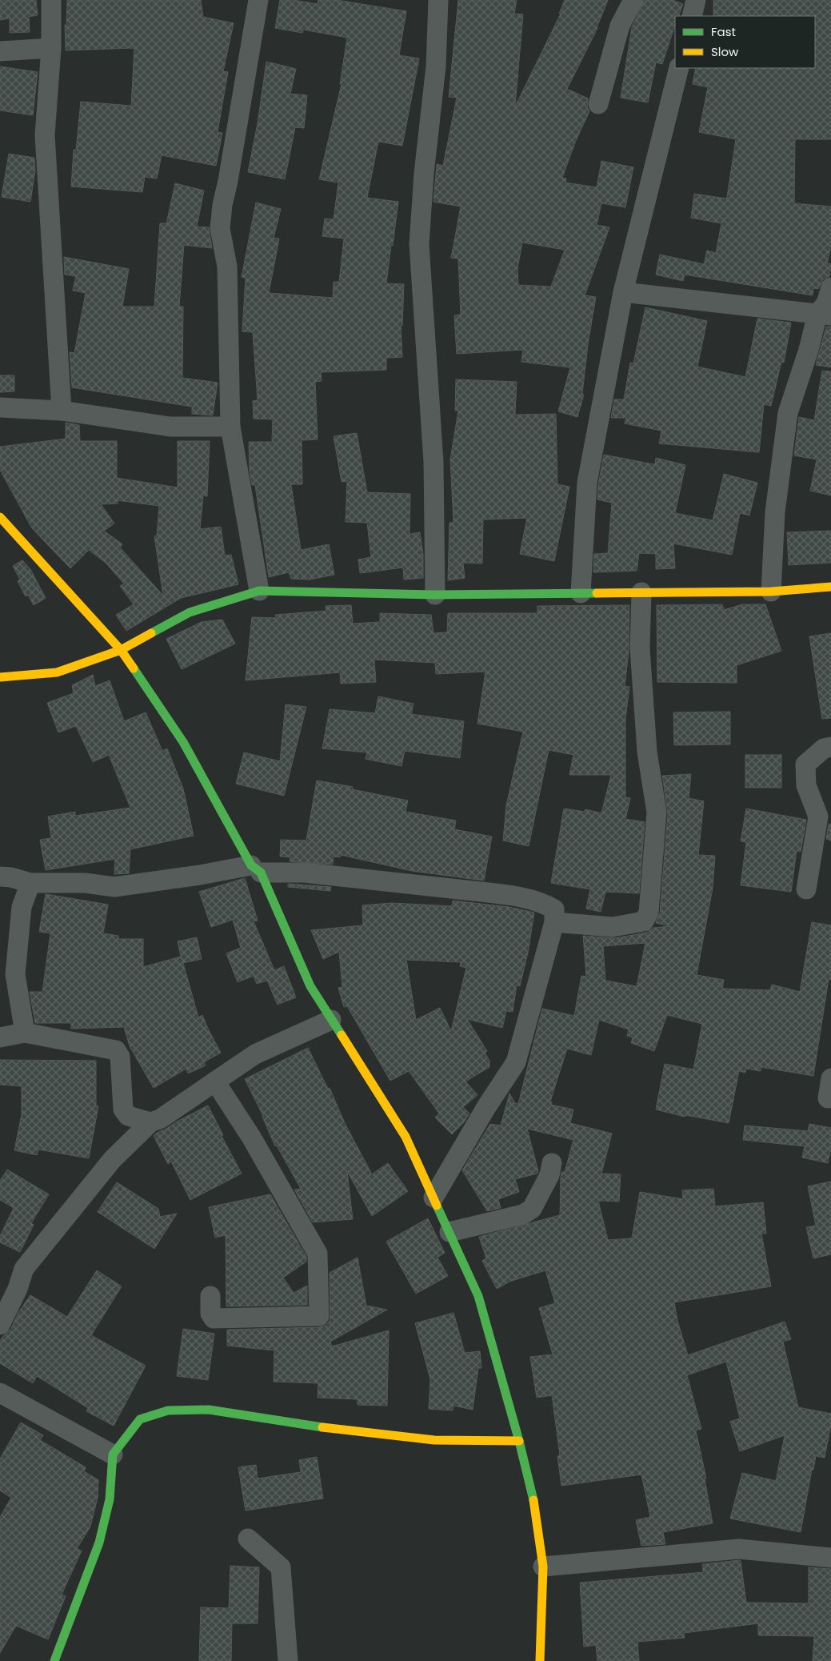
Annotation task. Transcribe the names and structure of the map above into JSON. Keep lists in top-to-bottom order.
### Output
{
  "legend": ["Fast", "Slow"]
}
